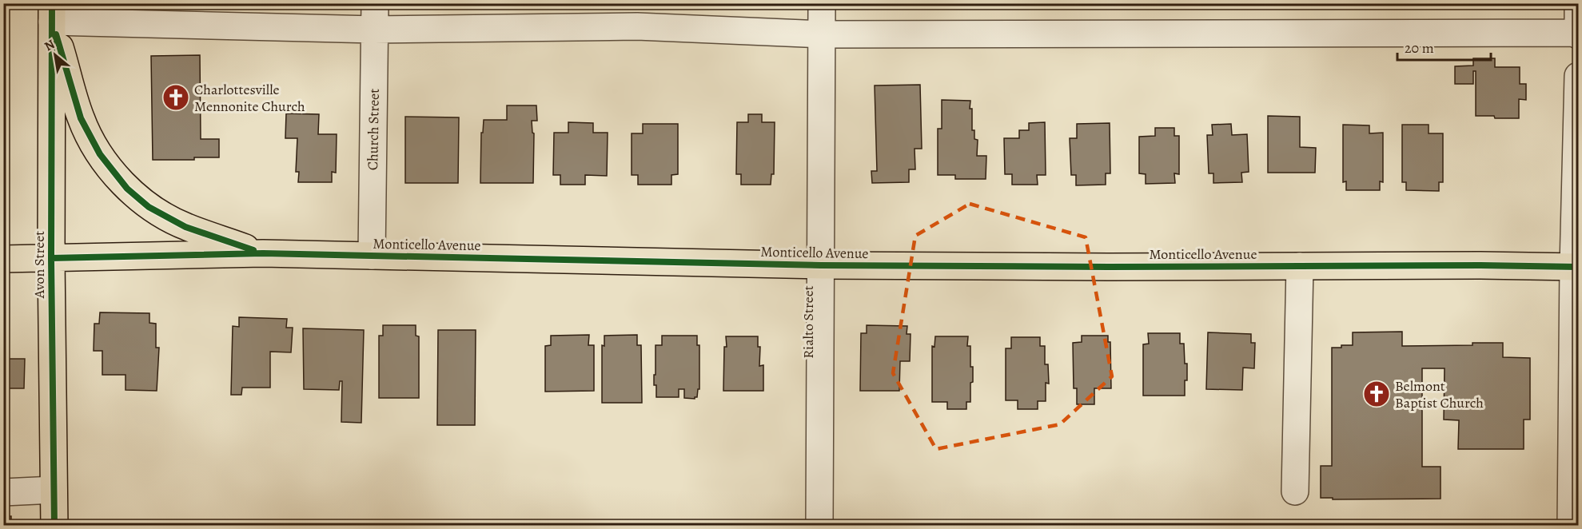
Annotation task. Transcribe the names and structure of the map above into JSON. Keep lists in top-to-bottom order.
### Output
{
  "streets": {
    "main road": ["Monticello Avenue", "Avon Street"],
    "street": ["Church Street", "Rialto Street"]
  },
  "crossings": [
    ["Church Street", "Monticello Avenue"],
    ["Monticello Avenue", "Avon Street"],
    ["Monticello Avenue", "Rialto Street"]
  ],
  "places": {
    "church": ["Charlottesville Mennonite Church", "Belmont Baptist Church"]
  },
  "scale_bar": "20 m",
  "north": "top left"
}
